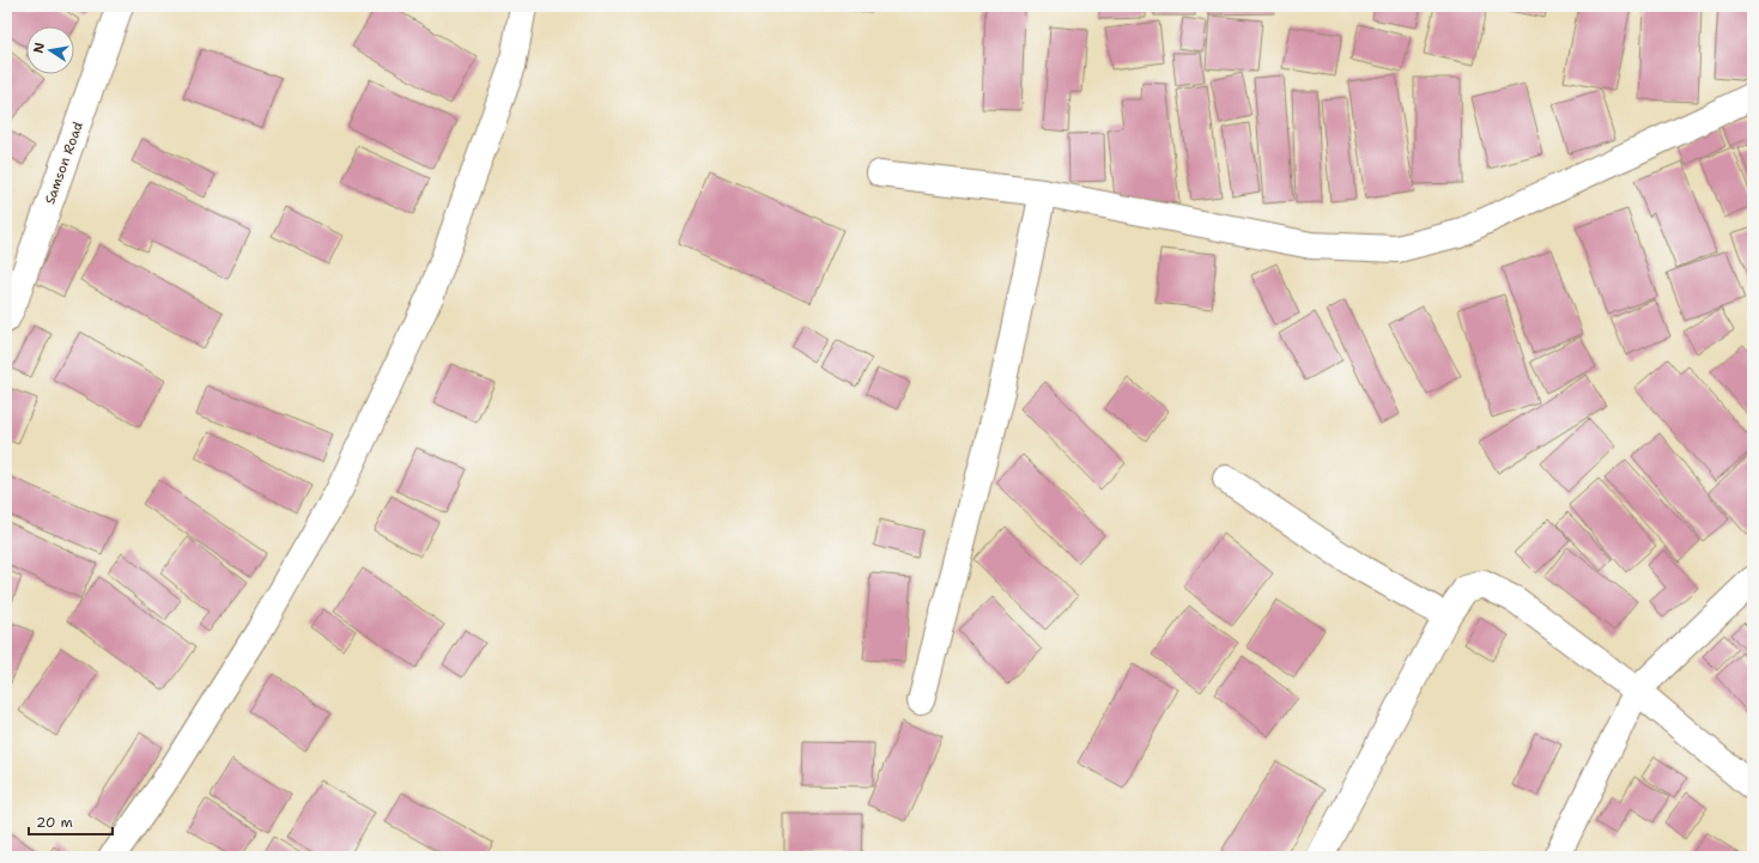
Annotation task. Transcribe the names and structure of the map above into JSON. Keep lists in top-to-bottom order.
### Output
{
  "streets": {
    "street": ["Samson Road"]
  },
  "scale_bar": "20 m",
  "north": "left"
}
